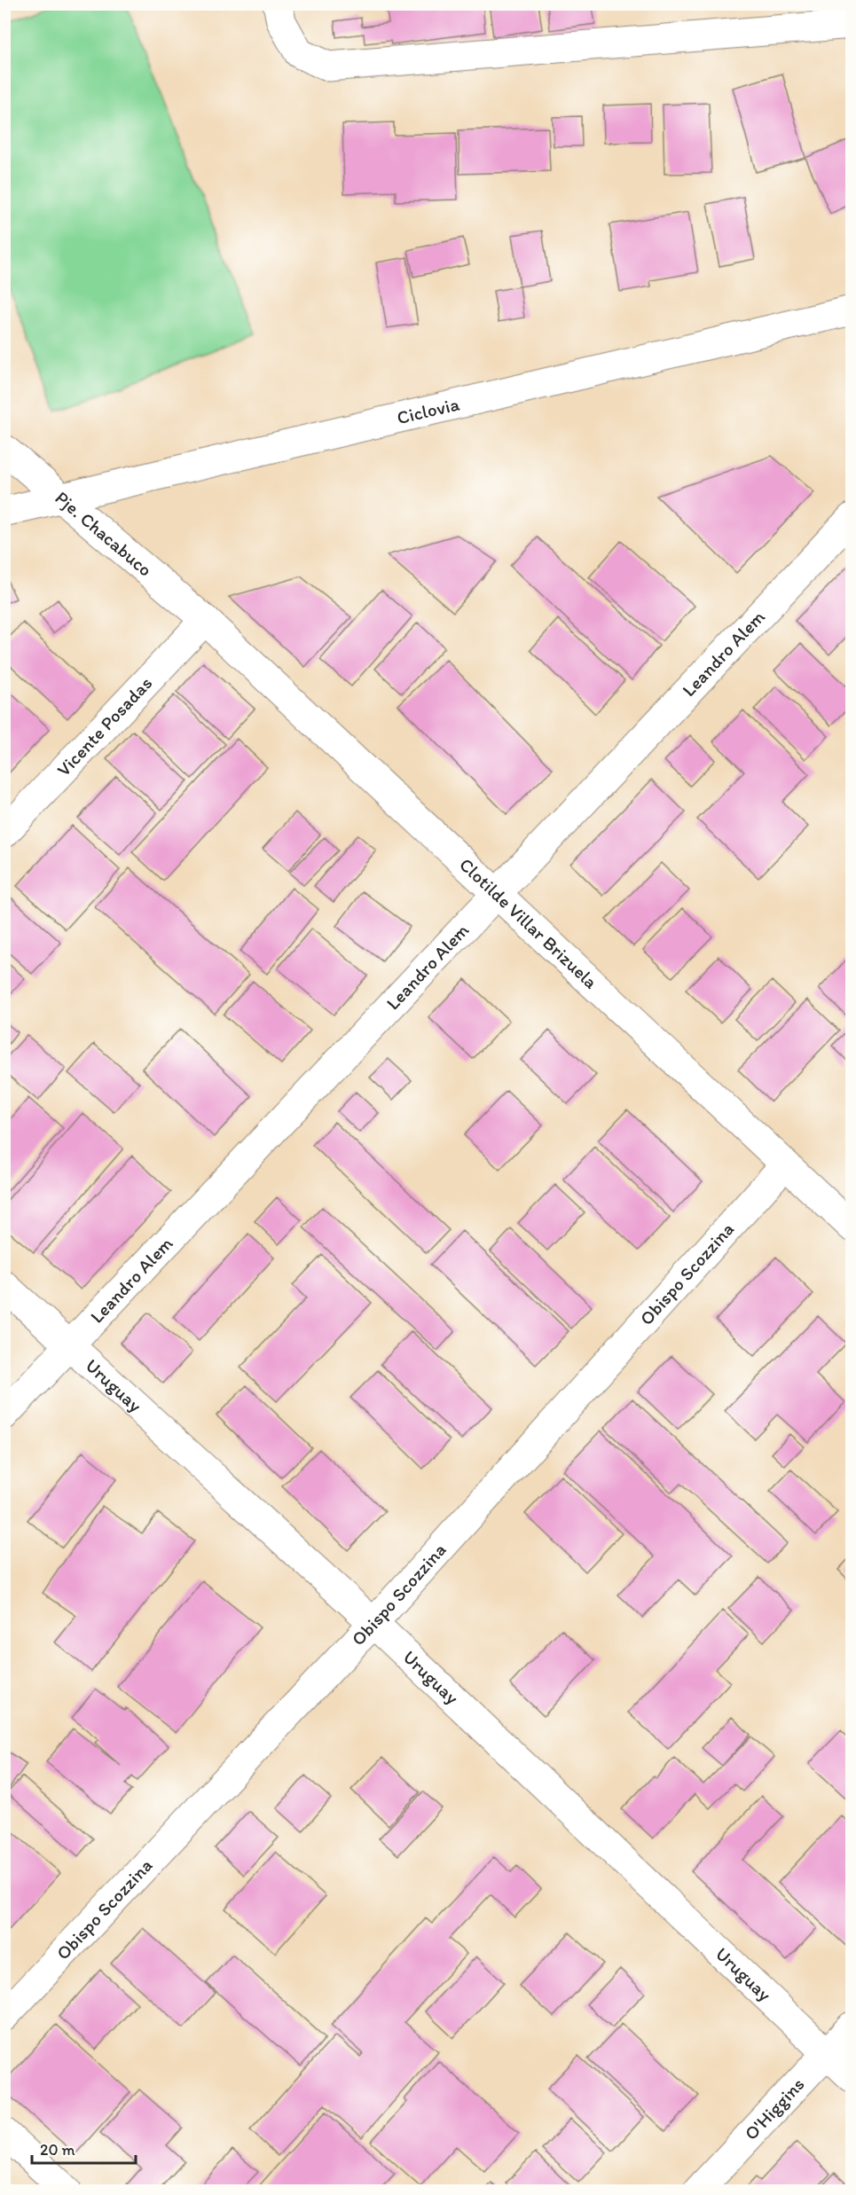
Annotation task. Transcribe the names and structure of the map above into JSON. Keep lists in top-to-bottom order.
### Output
{
  "streets": {
    "street": [
      "Ciclovia",
      "Pje. Chacabuco",
      "Leandro Alem",
      "Vicente Posadas",
      "Clotilde Villar Brizuela",
      "Obispo Scozzina",
      "Uruguay",
      "O'Higgins"
    ]
  },
  "crossings": [
    ["Ciclovia", "Pje. Chacabuco"],
    ["Pje. Chacabuco", "Vicente Posadas"],
    ["Pje. Chacabuco", "Clotilde Villar Brizuela"],
    ["Leandro Alem", "Clotilde Villar Brizuela"],
    ["Leandro Alem", "Uruguay"],
    ["Vicente Posadas", "Clotilde Villar Brizuela"],
    ["Clotilde Villar Brizuela", "Obispo Scozzina"],
    ["Obispo Scozzina", "Uruguay"],
    ["Uruguay", "O'Higgins"]
  ],
  "scale_bar": "20 m"
}
